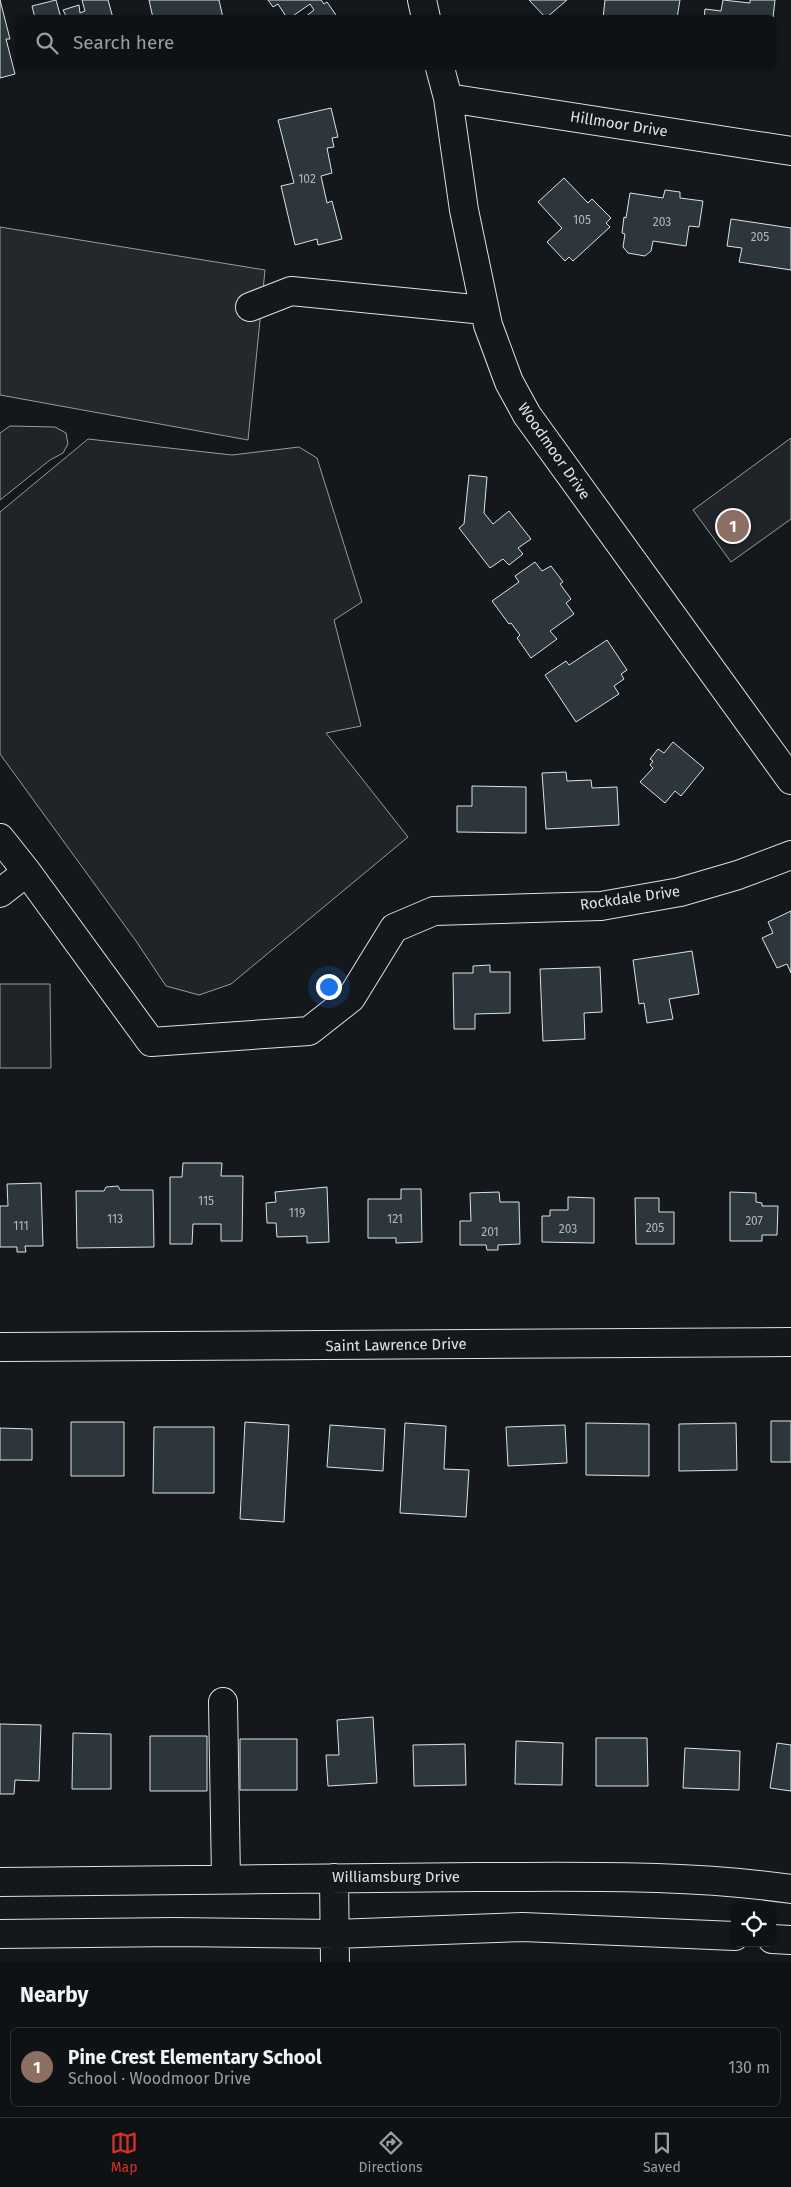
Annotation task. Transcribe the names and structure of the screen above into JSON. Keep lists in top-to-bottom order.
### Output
{
  "streets": {
    "street": [
      "Hillmoor Drive",
      "Woodmoor Drive",
      "Rockdale Drive",
      "Saint Lawrence Drive",
      "Williamsburg Drive"
    ]
  },
  "crossings": [
    ["Hillmoor Drive", "Woodmoor Drive"]
  ],
  "house_numbers": [
    "102",
    "105",
    "203",
    "205",
    "115",
    "119",
    "113",
    "121",
    "207",
    "111",
    "205",
    "203",
    "201"
  ],
  "page": {
    "search": "Search here",
    "pins": "1",
    "heading": "Nearby",
    "list": [
      {
        "mark": "1",
        "name": "Pine Crest Elementary School",
        "note": "School · Woodmoor Drive",
        "value": "130 m"
      }
    ],
    "nav": ["Map", "Directions", "Saved"]
  }
}
